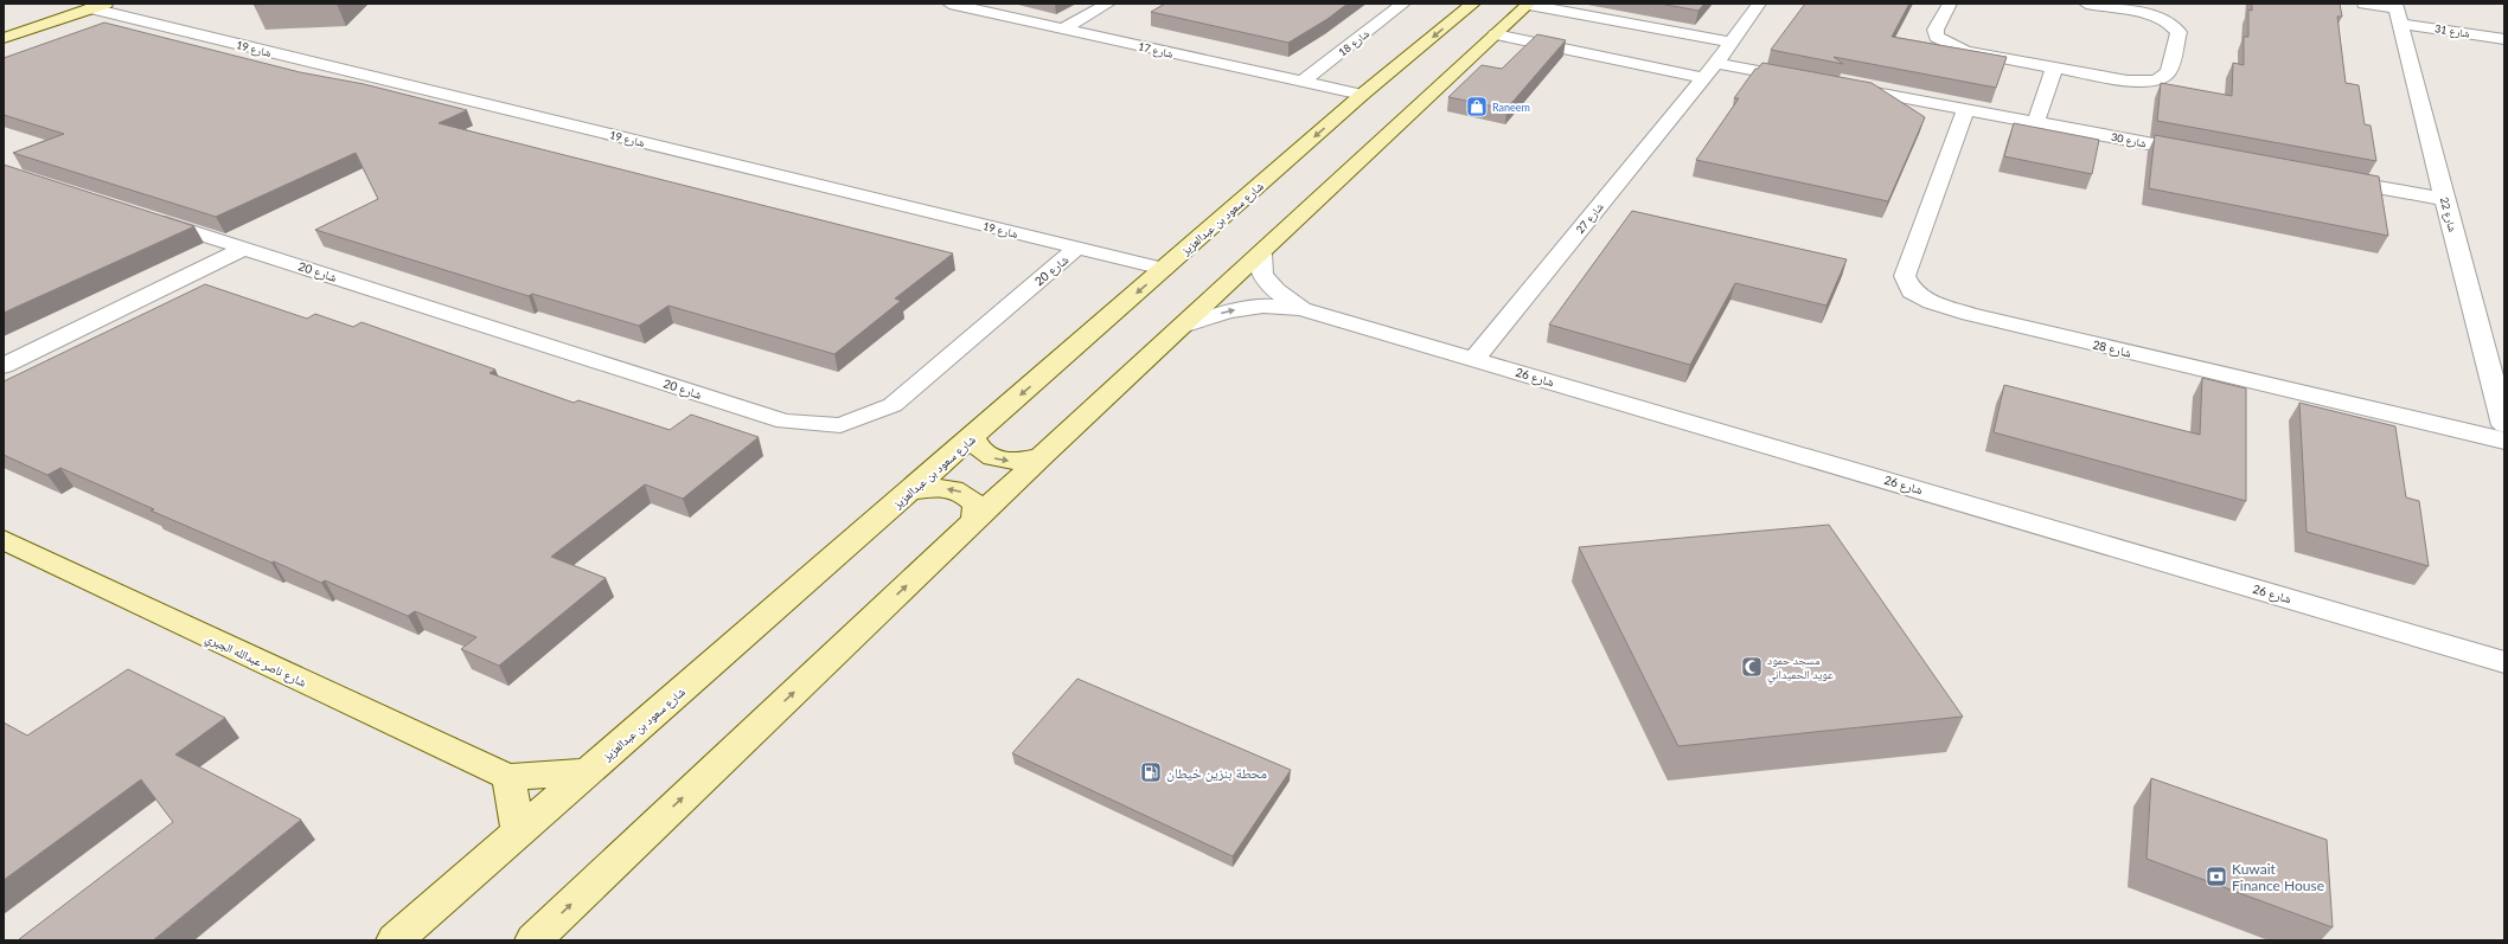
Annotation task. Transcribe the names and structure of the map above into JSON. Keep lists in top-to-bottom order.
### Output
{
  "streets": {
    "main road": ["شارع سعود بن عبدالعزيز", "شارع ناصر عبدالله الجبري"],
    "street": [
      "شارع 31",
      "شارع 18",
      "شارع 19",
      "شارع 17",
      "شارع 30",
      "شارع 22",
      "شارع 27",
      "شارع 20",
      "شارع 28",
      "شارع 26"
    ]
  },
  "crossings": [
    ["شارع 31", "شارع 22"],
    ["شارع 18", "شارع 17"],
    ["شارع 19", "شارع سعود بن عبدالعزيز"],
    ["شارع 19", "شارع 20"],
    ["شارع 17", "شارع سعود بن عبدالعزيز"],
    ["شارع 30", "شارع 28"],
    ["شارع سعود بن عبدالعزيز", "شارع ناصر عبدالله الجبري"],
    ["شارع 27", "شارع 26"]
  ],
  "places": {
    "shop": ["Raneem"],
    "mosque": ["مسجد حمود عويد الحميداني"],
    "fuel station": ["محطة بنزين خيطان"],
    "bank": ["Kuwait Finance House"]
  }
}
